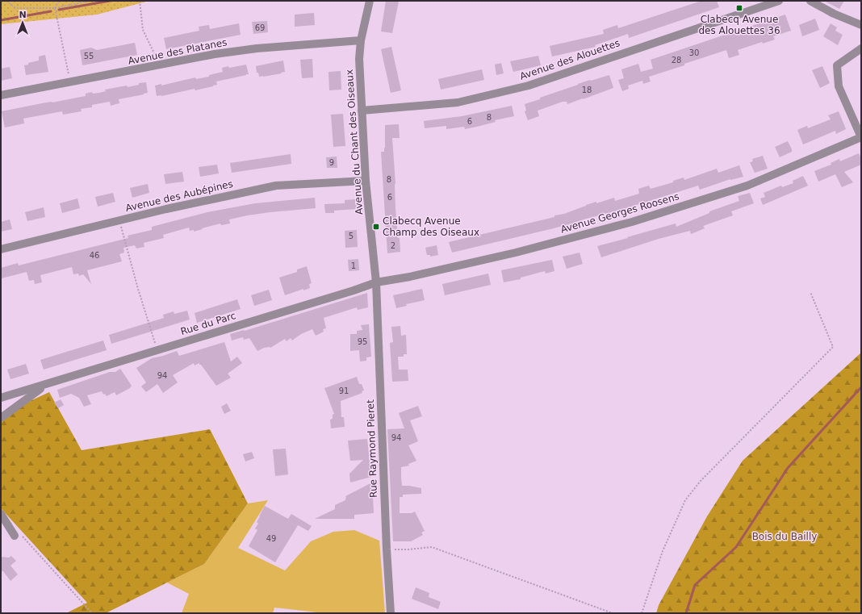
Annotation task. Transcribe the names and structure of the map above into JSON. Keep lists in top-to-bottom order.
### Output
{
  "streets": {
    "street": [
      "Avenue des Platanes",
      "Avenue des Alouettes",
      "Avenue du Chant des Oiseaux",
      "Avenue des Aubépines",
      "Avenue Georges Roosens",
      "Rue du Parc",
      "Rue Raymond Pieret"
    ]
  },
  "crossings": [
    ["Avenue des Platanes", "Avenue du Chant des Oiseaux"],
    ["Avenue des Alouettes", "Avenue du Chant des Oiseaux"],
    ["Avenue du Chant des Oiseaux", "Avenue des Aubépines"],
    ["Avenue du Chant des Oiseaux", "Avenue Georges Roosens"],
    ["Avenue du Chant des Oiseaux", "Rue du Parc"],
    ["Avenue du Chant des Oiseaux", "Rue Raymond Pieret"],
    ["Avenue Georges Roosens", "Rue du Parc"],
    ["Avenue Georges Roosens", "Rue Raymond Pieret"],
    ["Rue du Parc", "Rue Raymond Pieret"]
  ],
  "parks": ["Bois du Bailly"],
  "places": {
    "transit": ["Clabecq Avenue des Alouettes 36", "Clabecq Avenue Champ des Oiseaux"]
  },
  "house_numbers": [
    "69",
    "30",
    "55",
    "28",
    "18",
    "8",
    "6",
    "9",
    "8",
    "6",
    "5",
    "2",
    "46",
    "1",
    "95",
    "94",
    "91",
    "94",
    "49"
  ],
  "north": "top"
}
